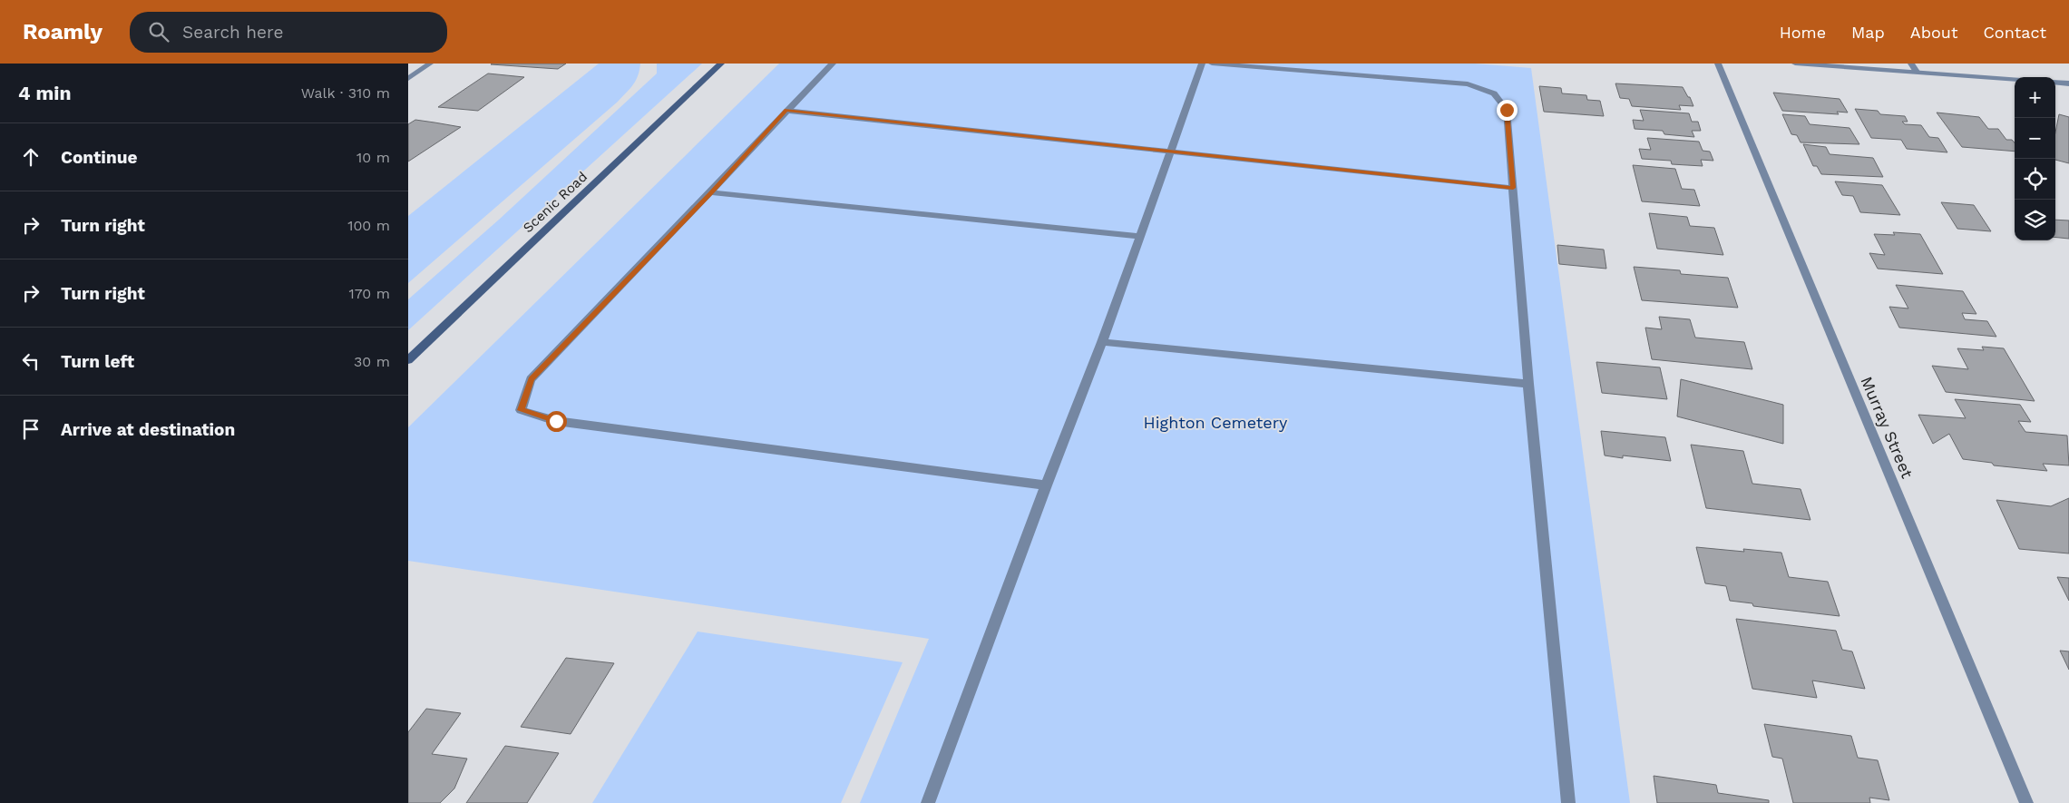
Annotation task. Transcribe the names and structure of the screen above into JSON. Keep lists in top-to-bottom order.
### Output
{
  "streets": {
    "main road": ["Scenic Road"],
    "street": ["Murray Street"]
  },
  "parks": ["Highton Cemetery"],
  "page": {
    "header": "Roamly",
    "search": "Search here",
    "nav": [
      "Home",
      "Map",
      "About",
      "Contact"
    ],
    "heading": ["4 min", "Walk · 310 m"],
    "map_buttons": ["+", "−"],
    "list": [
      ["Continue", "10 m"],
      ["Turn right", "100 m"],
      ["Turn right", "170 m"],
      ["Turn left", "30 m"],
      "Arrive at destination"
    ]
  }
}
